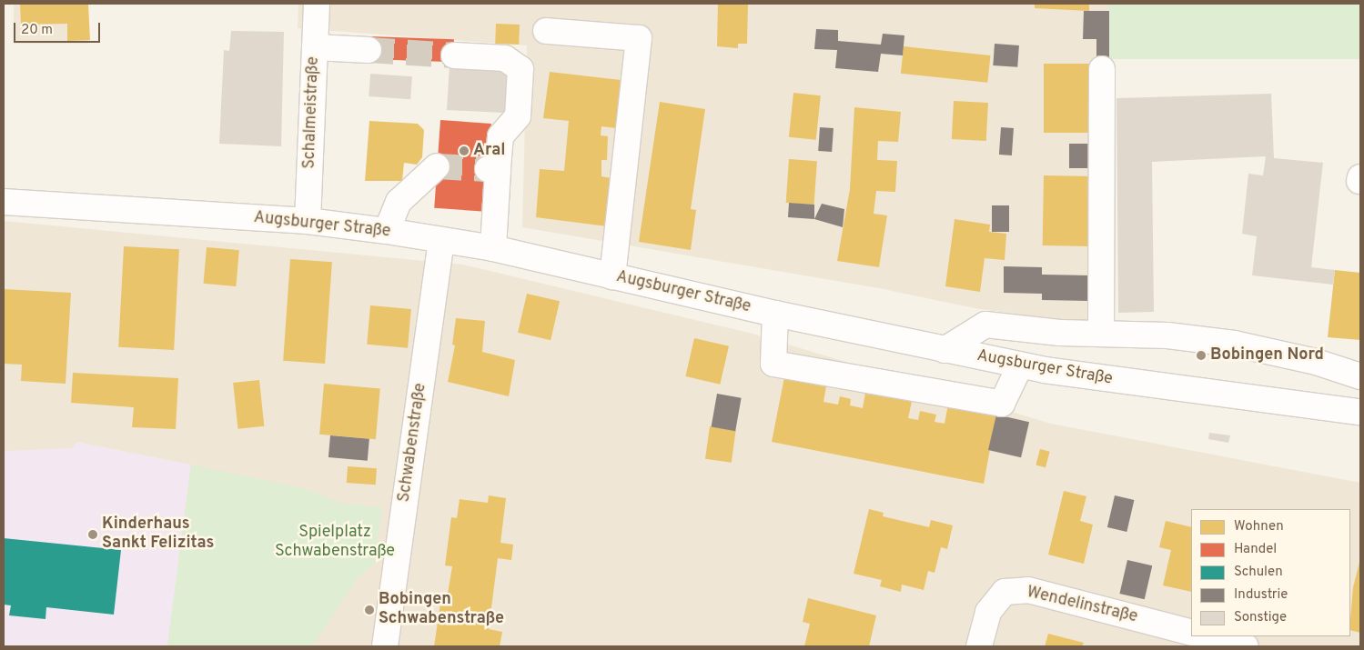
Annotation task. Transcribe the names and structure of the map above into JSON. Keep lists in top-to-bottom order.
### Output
{
  "streets": {
    "street": [
      "Schalmeistraße",
      "Augsburger Straße",
      "Schwabenstraße",
      "Wendelinstraße"
    ]
  },
  "crossings": [
    ["Schalmeistraße", "Augsburger Straße"],
    ["Augsburger Straße", "Schwabenstraße"]
  ],
  "parks": ["Spielplatz Schwabenstraße"],
  "places": [
    "Aral",
    "Bobingen Nord",
    "Kinderhaus Sankt Felizitas",
    "Bobingen Schwabenstraße"
  ],
  "legend": [
    "Wohnen",
    "Handel",
    "Schulen",
    "Industrie",
    "Sonstige"
  ],
  "scale_bar": "20 m"
}
